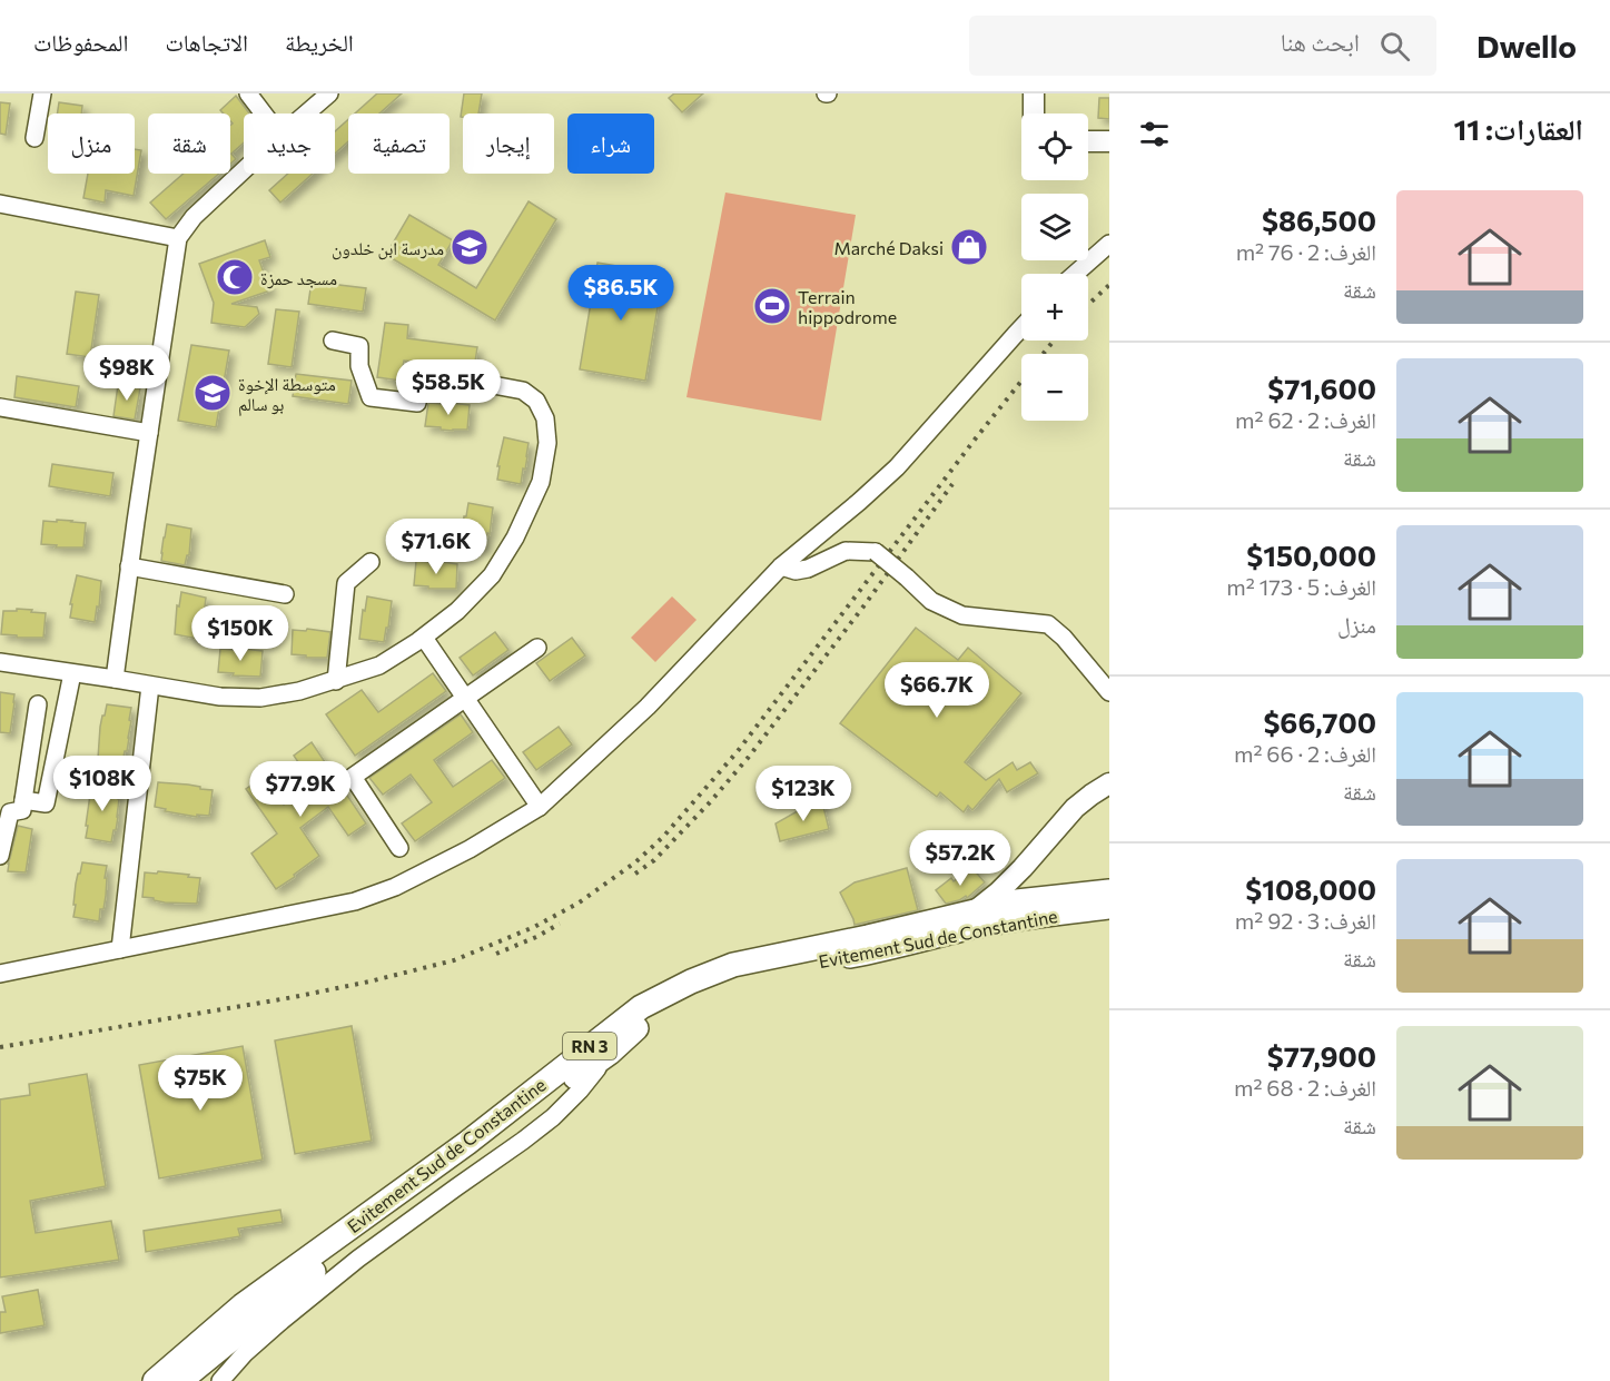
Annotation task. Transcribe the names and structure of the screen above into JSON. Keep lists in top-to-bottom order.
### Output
{
  "streets": {
    "highway": ["Evitement Sud de Constantine", "RN 3"]
  },
  "places": {
    "school or university": ["مدرسة ابن خلدون", "متوسطة الإخوة بو سالم"],
    "shop": ["Marché Daksi"],
    "mosque": ["مسجد حمزة"],
    "sports": ["Terrain hippodrome"]
  },
  "page": {
    "header": "Dwello",
    "search": "ابحث هنا",
    "nav": ["الخريطة", "الاتجاهات", "المحفوظات"],
    "heading": "العقارات: 11",
    "map_buttons": ["+", "−"],
    "chip": [
      "شراء",
      "إيجار",
      "تصفية",
      "جديد",
      "شقة",
      "منزل"
    ],
    "list": [
      {
        "name": "$86,500",
        "note": "الغرف: 2 · 76 m² · شقة"
      },
      {
        "name": "$71,600",
        "note": "الغرف: 2 · 62 m² · شقة"
      },
      {
        "name": "$150,000",
        "note": "الغرف: 5 · 173 m² · منزل"
      },
      {
        "name": "$66,700",
        "note": "الغرف: 2 · 66 m² · شقة"
      },
      {
        "name": "$108,000",
        "note": "الغرف: 3 · 92 m² · شقة"
      },
      {
        "name": "$77,900",
        "note": "الغرف: 2 · 68 m² · شقة"
      }
    ],
    "price": [
      "$86.5K",
      "$98K",
      "$58.5K",
      "$71.6K",
      "$150K",
      "$66.7K",
      "$108K",
      "$77.9K",
      "$123K",
      "$57.2K",
      "$75K"
    ]
  }
}
